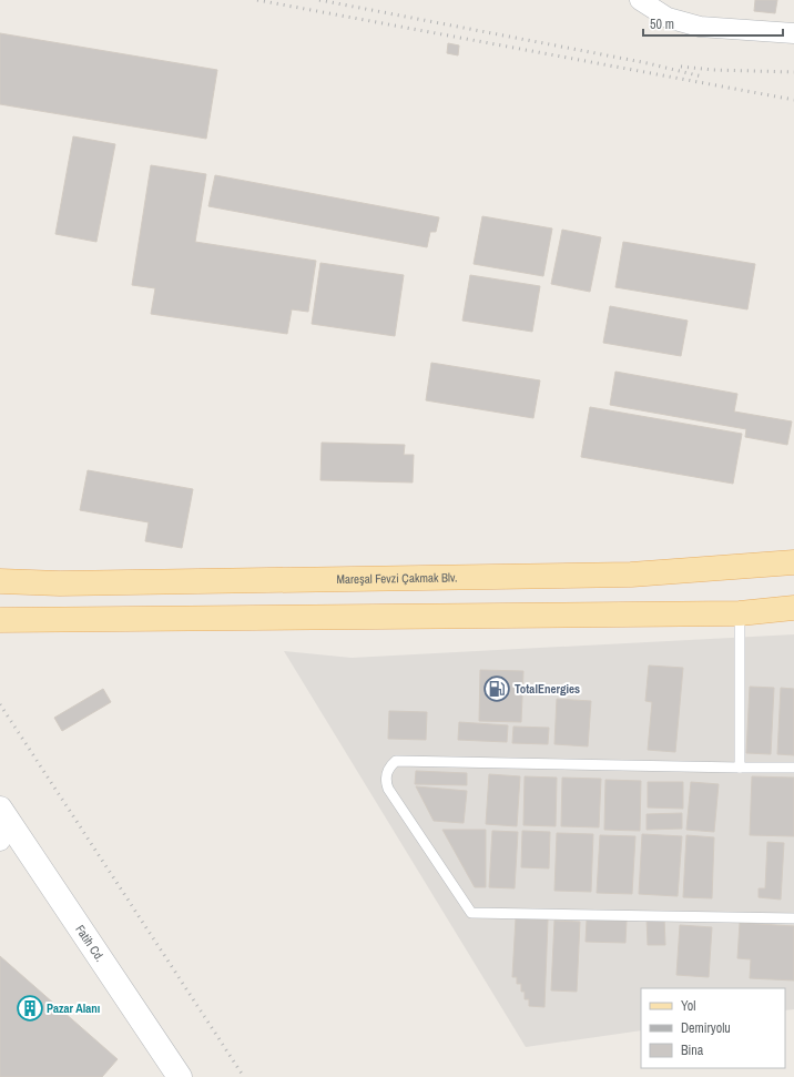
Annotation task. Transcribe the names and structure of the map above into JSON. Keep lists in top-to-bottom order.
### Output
{
  "streets": {
    "main road": ["Mareşal Fevzi Çakmak Blv."],
    "street": ["Fatih Cd."]
  },
  "places": {
    "fuel station": ["TotalEnergies"],
    "building": ["Pazar Alanı"]
  },
  "legend": ["Yol", "Demiryolu", "Bina"],
  "scale_bar": "50 m"
}
